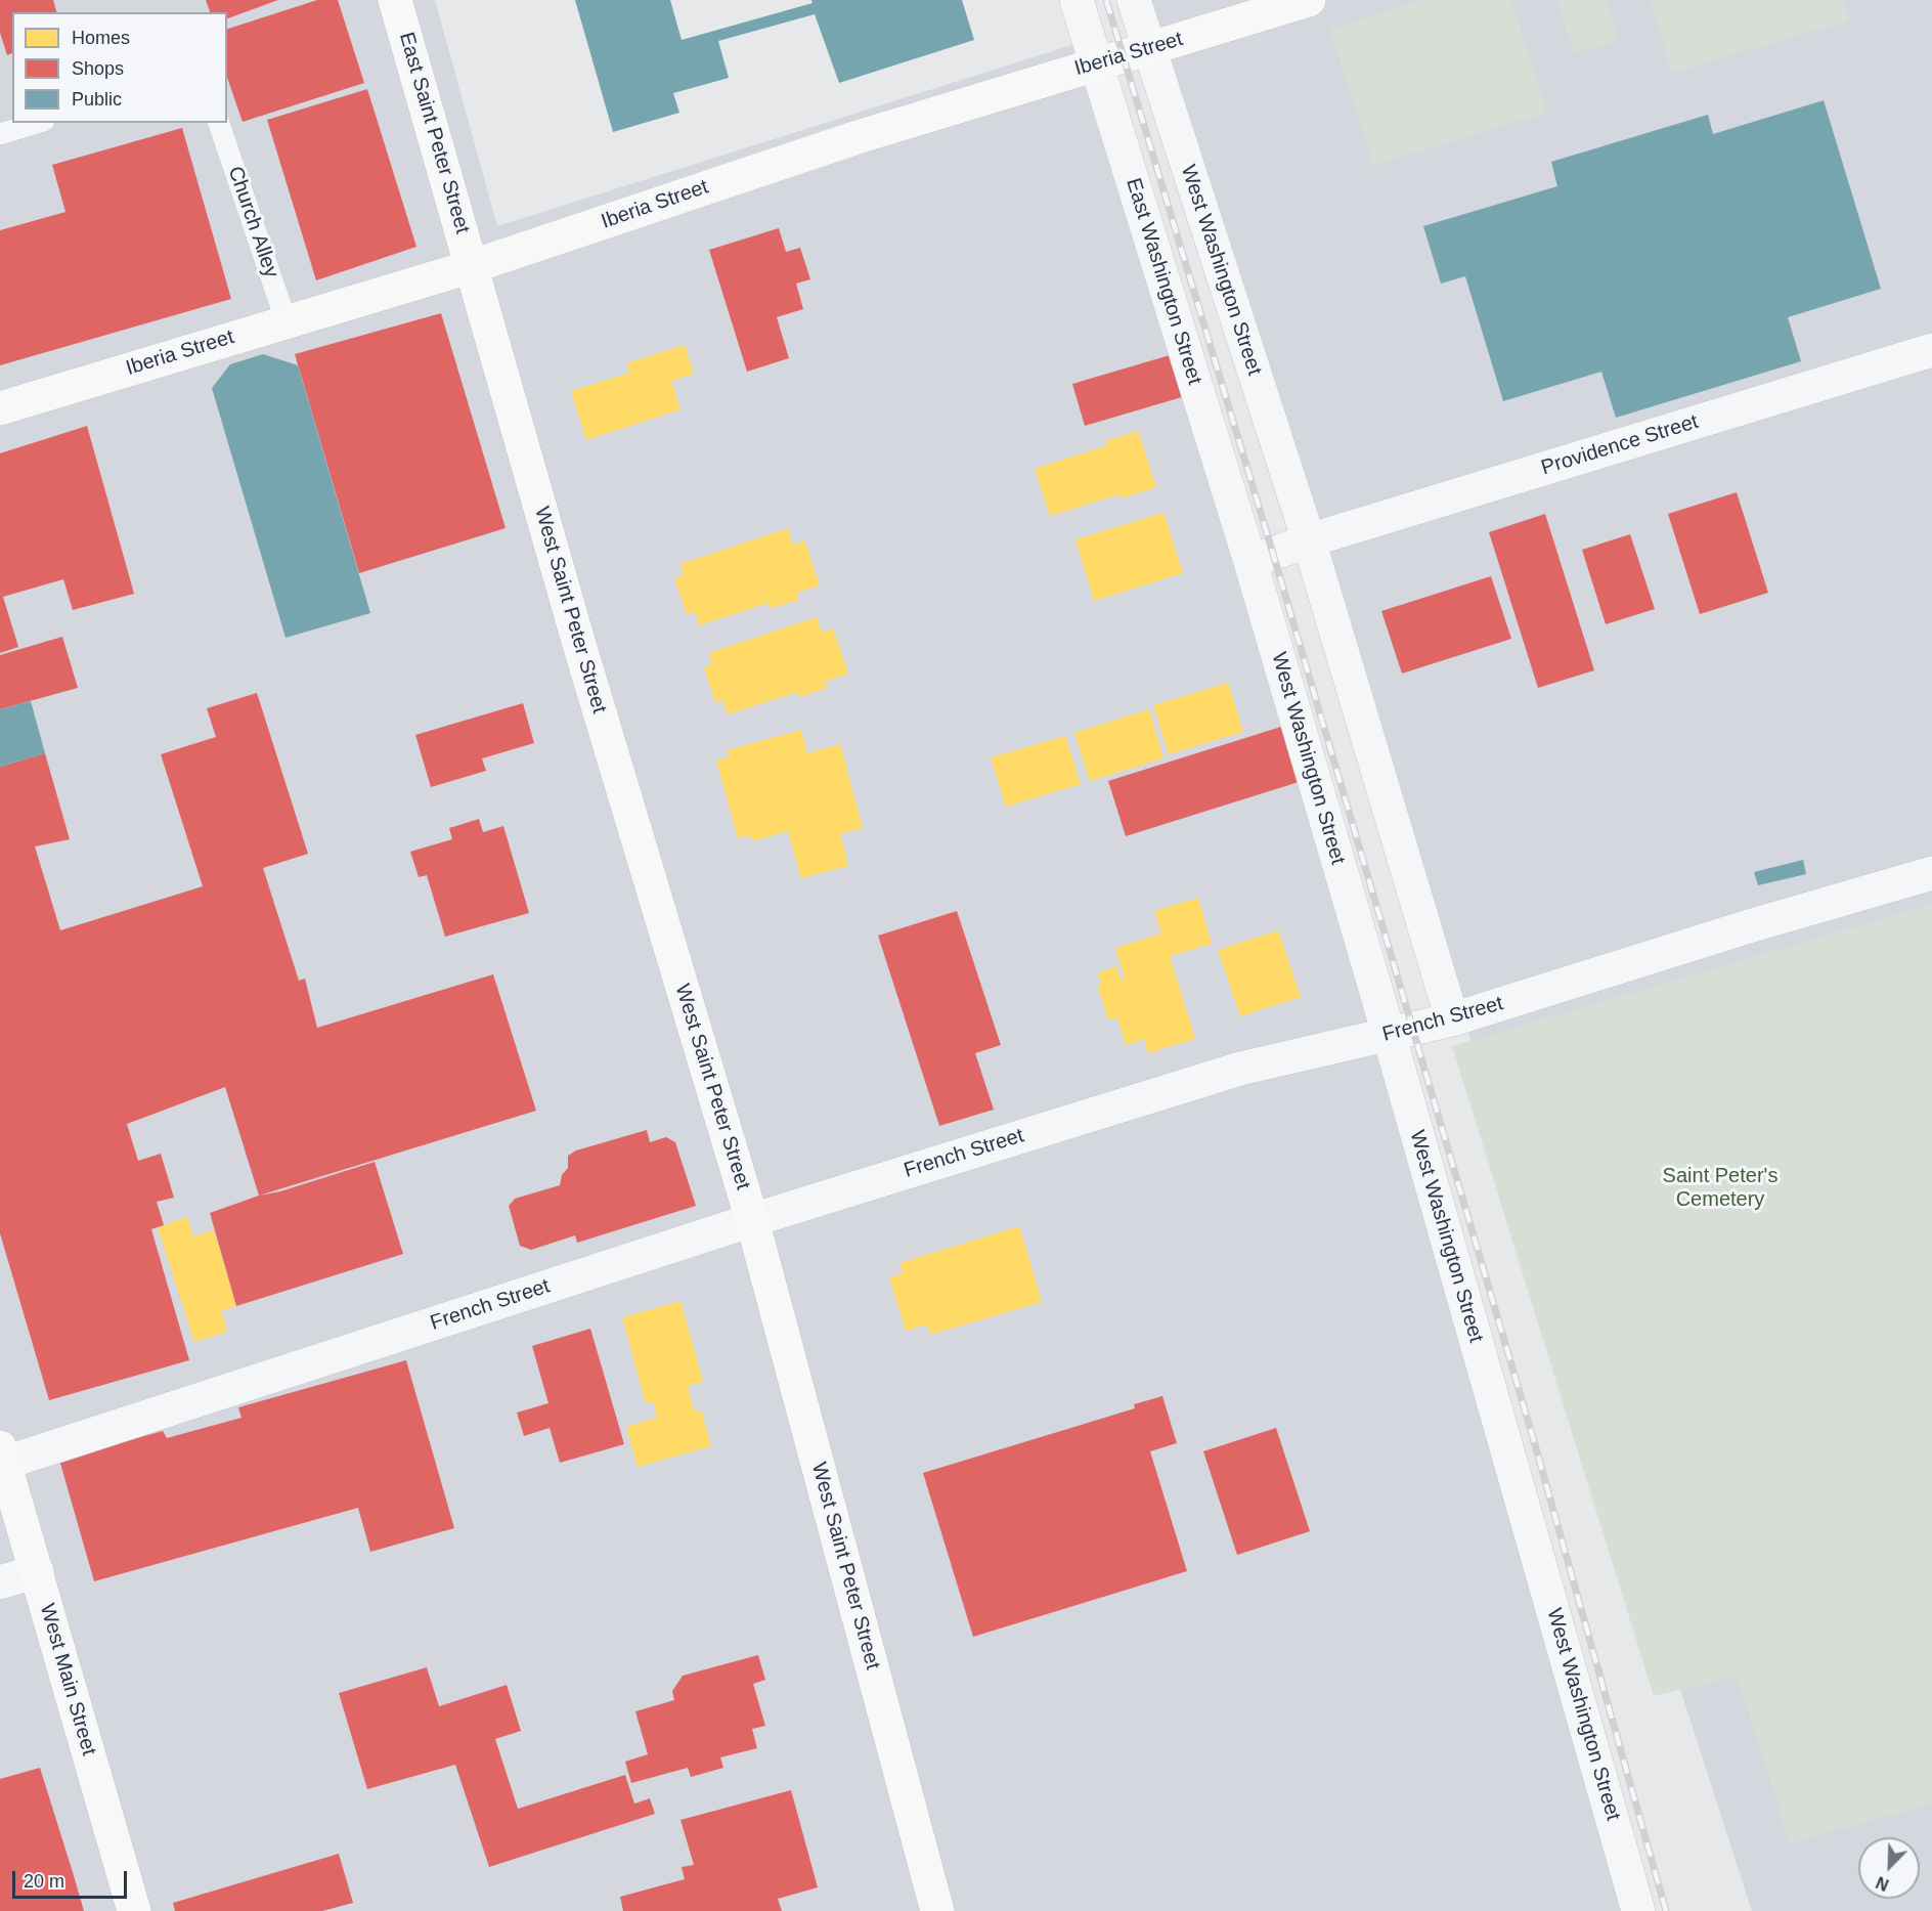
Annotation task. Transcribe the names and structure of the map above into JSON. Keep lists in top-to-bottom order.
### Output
{
  "streets": {
    "main road": [
      "Iberia Street",
      "East Saint Peter Street",
      "West Saint Peter Street",
      "West Main Street"
    ],
    "street": [
      "West Washington Street",
      "East Washington Street",
      "Providence Street",
      "French Street"
    ],
    "lane": ["Church Alley"]
  },
  "crossings": [
    ["Iberia Street", "East Saint Peter Street"],
    ["Iberia Street", "Church Alley"],
    ["Iberia Street", "West Washington Street"],
    ["Iberia Street", "East Washington Street"],
    ["Iberia Street", "West Saint Peter Street"],
    ["East Saint Peter Street", "West Saint Peter Street"],
    ["West Washington Street", "East Washington Street"],
    ["West Washington Street", "Providence Street"],
    ["West Washington Street", "French Street"],
    ["East Washington Street", "Providence Street"],
    ["West Saint Peter Street", "French Street"],
    ["French Street", "West Main Street"]
  ],
  "parks": ["Saint Peter's Cemetery"],
  "legend": ["Homes", "Shops", "Public"],
  "scale_bar": "20 m",
  "north": "bottom left"
}
